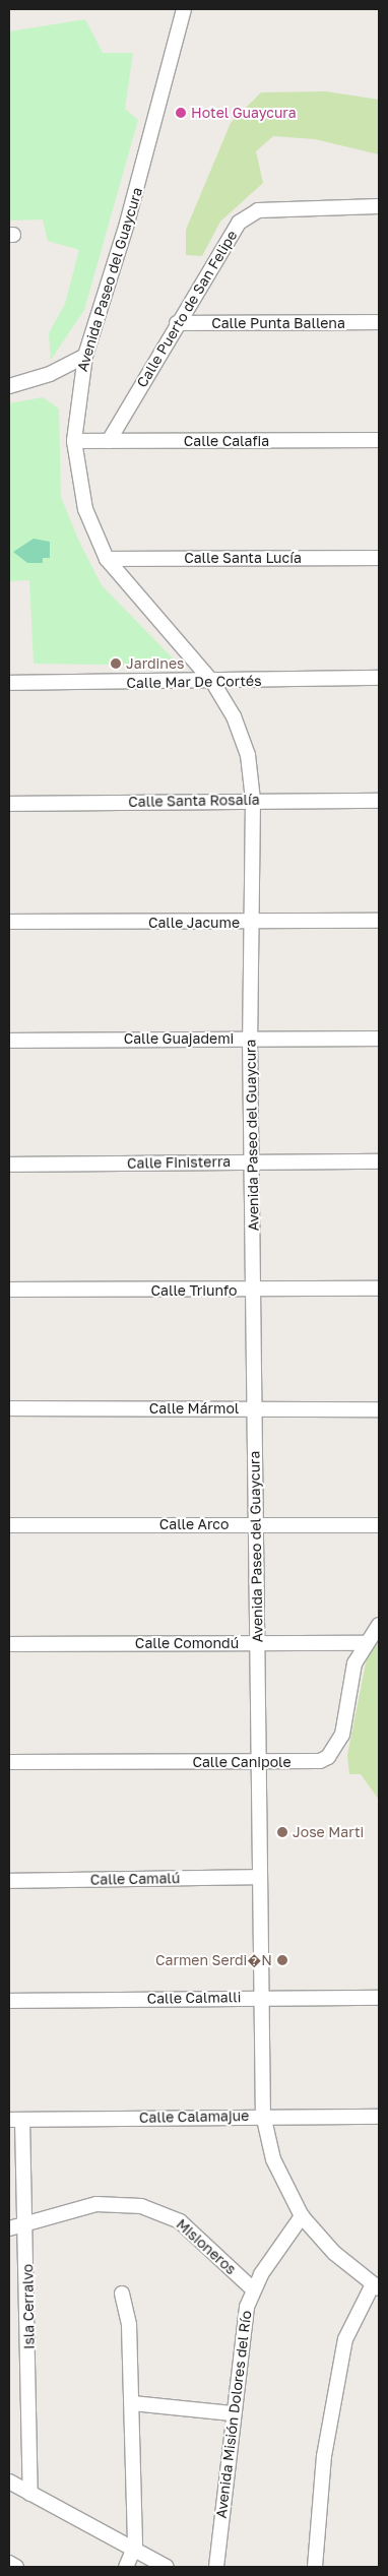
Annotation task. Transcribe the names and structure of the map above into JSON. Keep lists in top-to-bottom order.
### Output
{
  "streets": {
    "street": [
      "Avenida Paseo del Guaycura",
      "Calle Puerto de San Felipe",
      "Calle Punta Ballena",
      "Calle Calafia",
      "Calle Santa Lucía",
      "Calle Mar De Cortés",
      "Calle Santa Rosalía",
      "Calle Jacume",
      "Calle Guajademi",
      "Calle Finisterra",
      "Calle Triunfo",
      "Calle Mármol",
      "Calle Arco",
      "Calle Comondú",
      "Calle Canipole",
      "Calle Camalú",
      "Calle Calmalli",
      "Calle Calamajue",
      "Misioneros",
      "Isla Cerralvo",
      "Avenida Misión Dolores del Río"
    ]
  },
  "crossings": [
    ["Avenida Paseo del Guaycura", "Calle Calafia"],
    ["Avenida Paseo del Guaycura", "Calle Santa Lucía"],
    ["Avenida Paseo del Guaycura", "Calle Mar De Cortés"],
    ["Avenida Paseo del Guaycura", "Calle Santa Rosalía"],
    ["Avenida Paseo del Guaycura", "Calle Jacume"],
    ["Avenida Paseo del Guaycura", "Calle Guajademi"],
    ["Avenida Paseo del Guaycura", "Calle Finisterra"],
    ["Avenida Paseo del Guaycura", "Calle Triunfo"],
    ["Avenida Paseo del Guaycura", "Calle Mármol"],
    ["Avenida Paseo del Guaycura", "Calle Arco"],
    ["Avenida Paseo del Guaycura", "Calle Comondú"],
    ["Avenida Paseo del Guaycura", "Calle Canipole"],
    ["Avenida Paseo del Guaycura", "Calle Camalú"],
    ["Avenida Paseo del Guaycura", "Calle Calmalli"],
    ["Avenida Paseo del Guaycura", "Calle Calamajue"],
    ["Avenida Paseo del Guaycura", "Avenida Misión Dolores del Río"],
    ["Calle Puerto de San Felipe", "Calle Punta Ballena"],
    ["Calle Puerto de San Felipe", "Calle Calafia"],
    ["Calle Comondú", "Calle Canipole"],
    ["Calle Calamajue", "Isla Cerralvo"],
    ["Misioneros", "Isla Cerralvo"],
    ["Misioneros", "Avenida Misión Dolores del Río"]
  ],
  "places": [
    "Hotel Guaycura",
    "Jardines",
    "Jose Marti",
    "Carmen Serdi�N"
  ]
}
